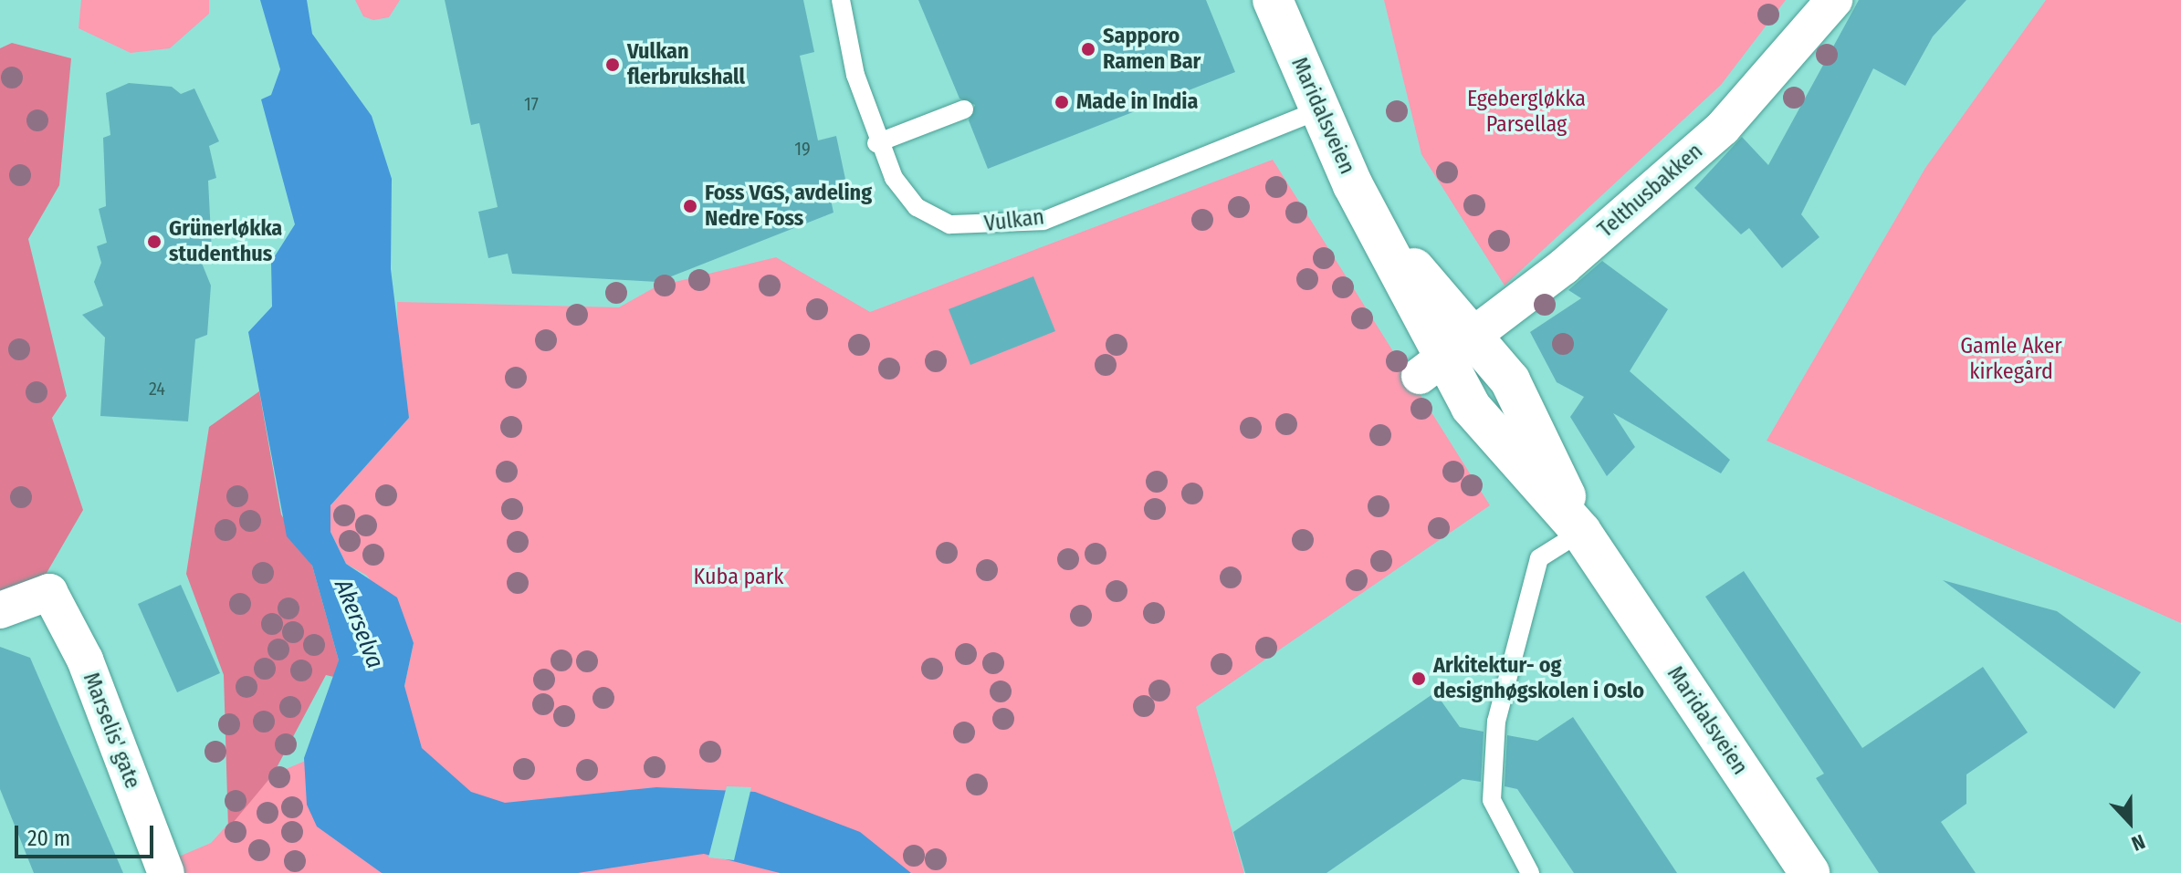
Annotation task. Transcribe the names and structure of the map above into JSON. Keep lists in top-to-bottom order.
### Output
{
  "streets": {
    "main road": ["Maridalsveien"],
    "street": ["Telthusbakken", "Marselis' gate"],
    "lane": ["Vulkan"]
  },
  "crossings": [
    ["Maridalsveien", "Telthusbakken"],
    ["Maridalsveien", "Vulkan"]
  ],
  "water": ["Akerselva"],
  "parks": ["Egebergløkka Parsellag", "Gamle Aker kirkegård", "Kuba park"],
  "places": [
    "Sapporo Ramen Bar",
    "Vulkan flerbrukshall",
    "Made in India",
    "Foss VGS, avdeling Nedre Foss",
    "Grünerløkka studenthus",
    "Arkitektur- og designhøgskolen i Oslo"
  ],
  "house_numbers": ["17", "19", "24"],
  "scale_bar": "20 m",
  "north": "bottom"
}
